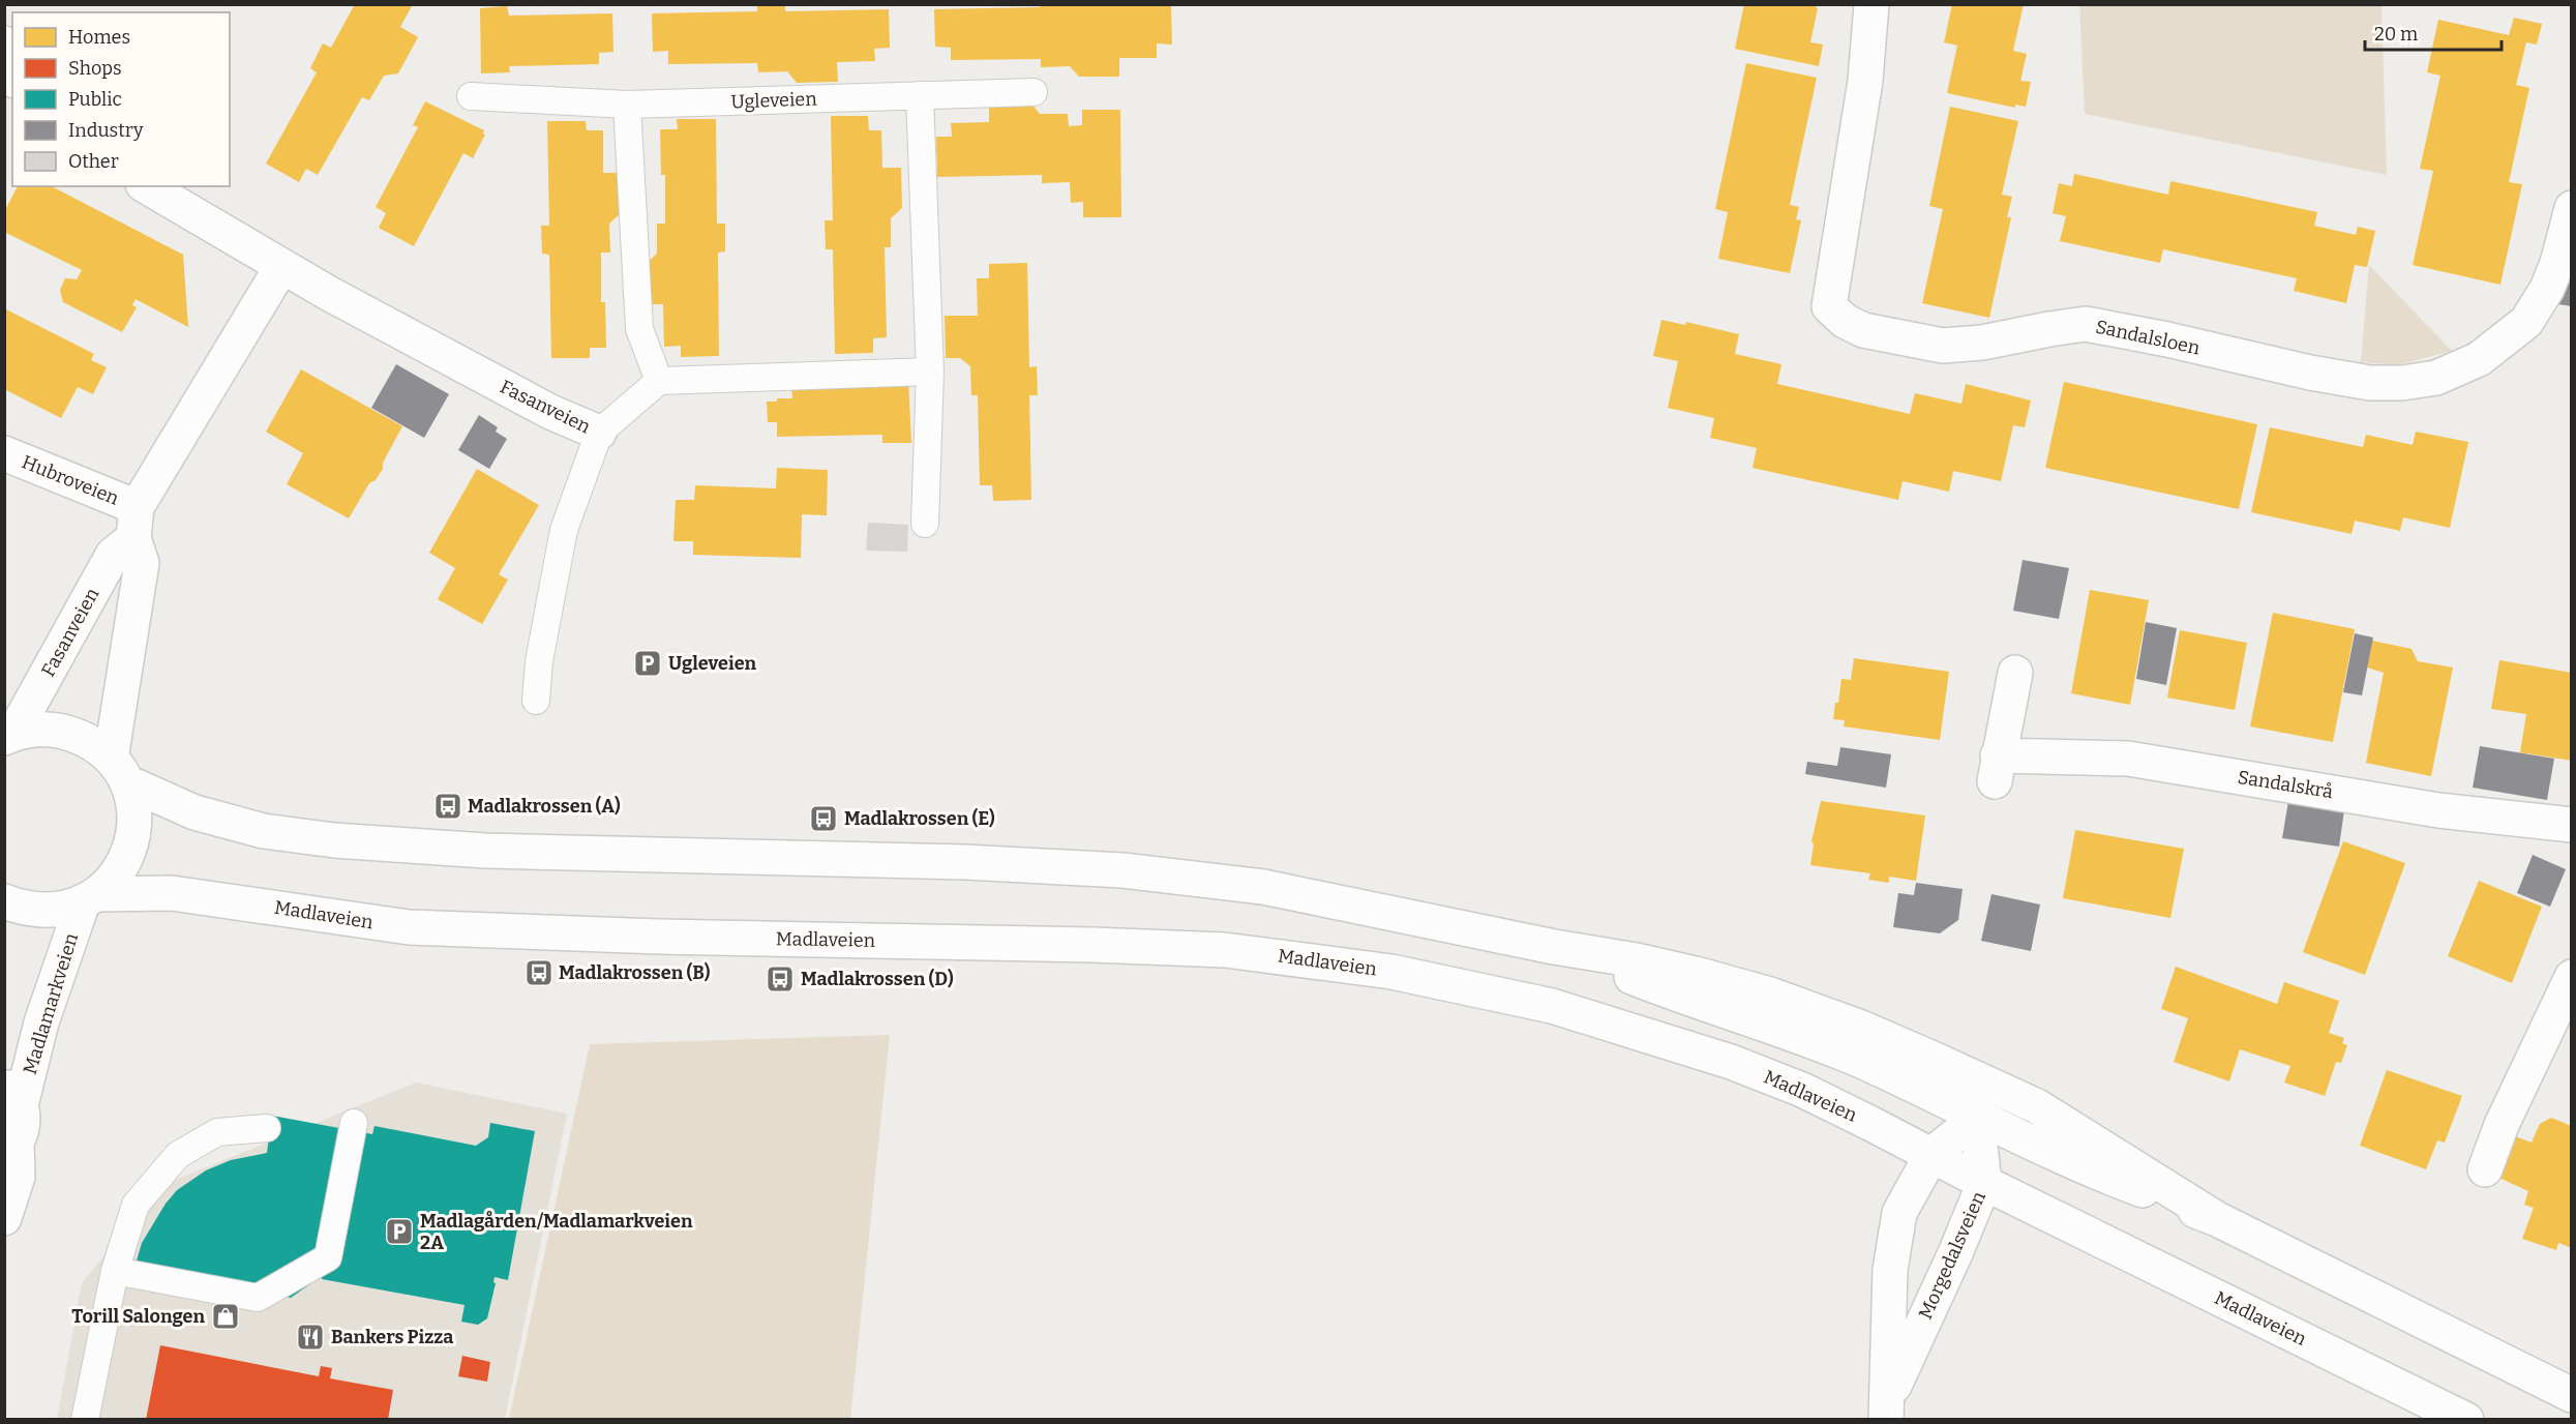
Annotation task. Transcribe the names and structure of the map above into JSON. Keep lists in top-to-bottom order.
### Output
{
  "streets": {
    "main road": [
      "Sandalsloen",
      "Fasanveien",
      "Hubroveien",
      "Sandalskrå",
      "Madlaveien",
      "Madlamarkveien",
      "Morgedalsveien"
    ],
    "lane": ["Ugleveien"]
  },
  "crossings": [
    ["Fasanveien", "Hubroveien"],
    ["Madlaveien", "Madlamarkveien"],
    ["Madlaveien", "Morgedalsveien"]
  ],
  "places": {
    "parking": ["Ugleveien", "Madlagården/Madlamarkveien 2A"],
    "bus stop": [
      "Madlakrossen (A)",
      "Madlakrossen (E)",
      "Madlakrossen (B)",
      "Madlakrossen (D)"
    ],
    "shop": ["Torill Salongen"],
    "restaurant": ["Bankers Pizza"]
  },
  "legend": [
    "Homes",
    "Shops",
    "Public",
    "Industry",
    "Other"
  ],
  "scale_bar": "20 m"
}
